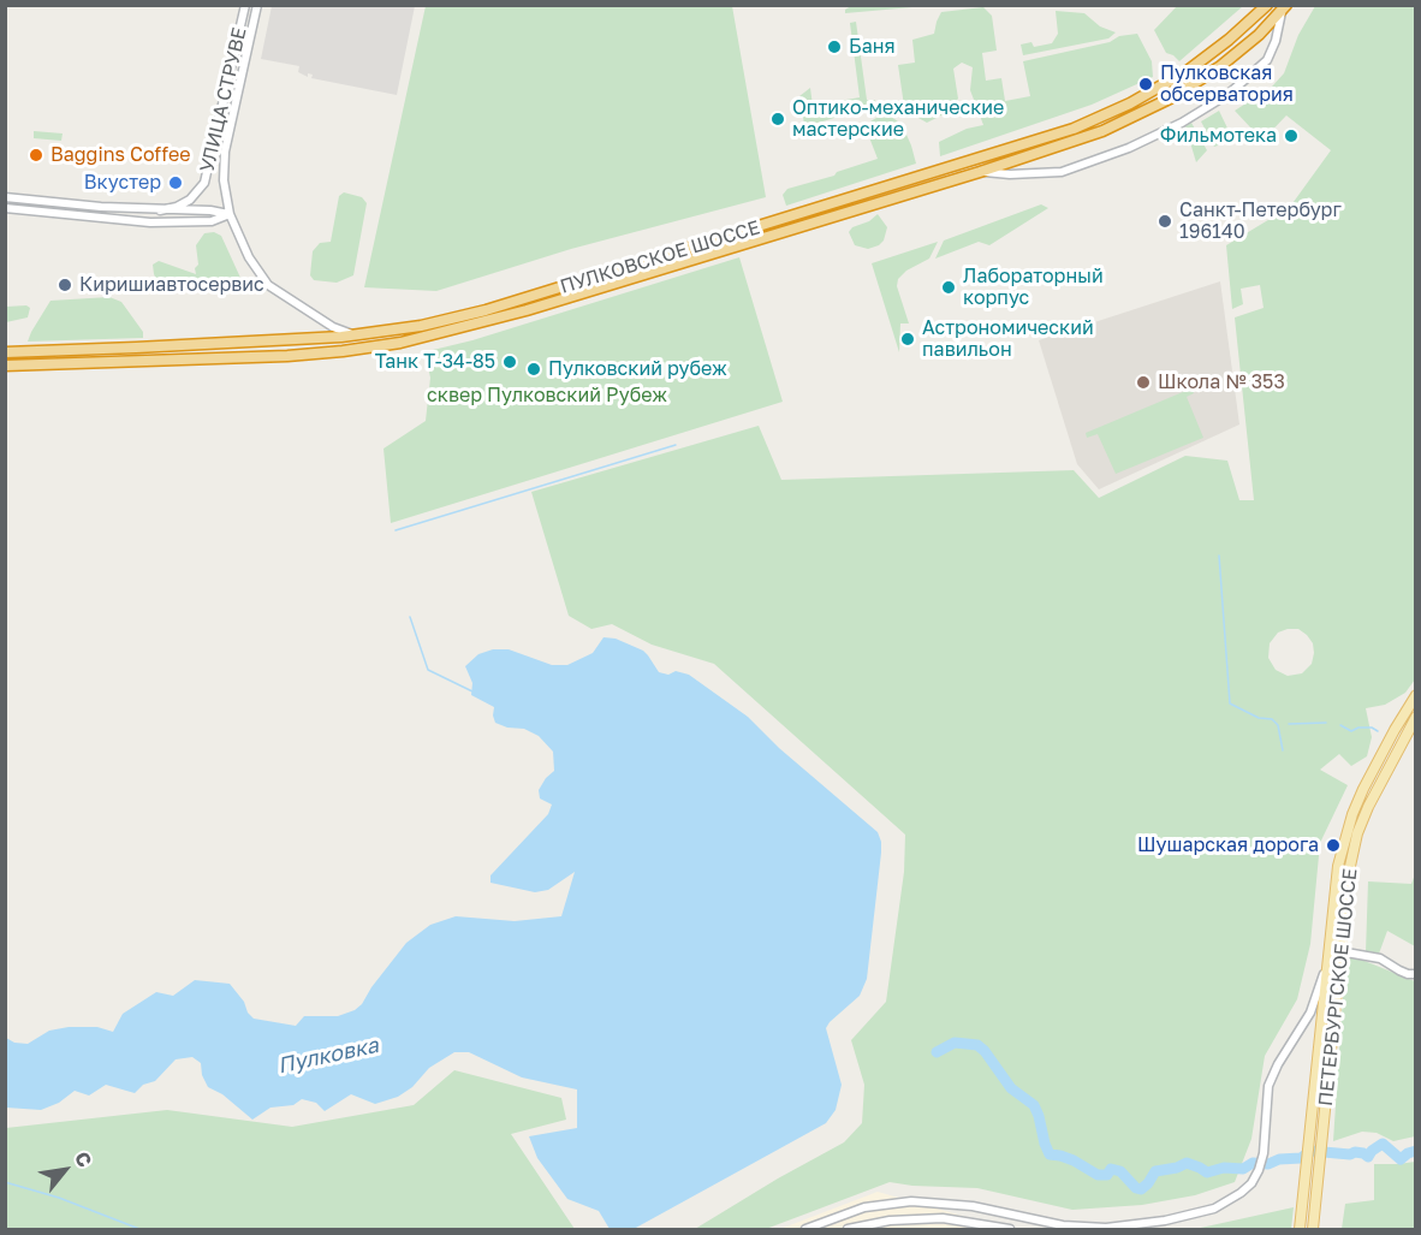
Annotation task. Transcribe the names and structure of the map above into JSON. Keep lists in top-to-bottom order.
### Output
{
  "streets": {
    "highway": ["ПУЛКОВСКОЕ ШОССЕ"],
    "main road": ["ПЕТЕРБУРГСКОЕ ШОССЕ"],
    "street": ["УЛИЦА СТРУВЕ"]
  },
  "crossings": [
    ["УЛИЦА СТРУВЕ", "ПУЛКОВСКОЕ ШОССЕ"]
  ],
  "water": ["Пулковка"],
  "parks": ["сквер Пулковский Рубеж"],
  "places": [
    "Баня",
    "Пулковская обсерватория",
    "Оптико-механические мастерские",
    "Фильмотека",
    "Baggins Coffee",
    "Вкустер",
    "Санкт-Петербург 196140",
    "Киришиавтосервис",
    "Лабораторный корпус",
    "Астрономический павильон",
    "Танк Т-34-85",
    "Пулковский рубеж",
    "Школа № 353",
    "Шушарская дорога"
  ],
  "north": "top right"
}
